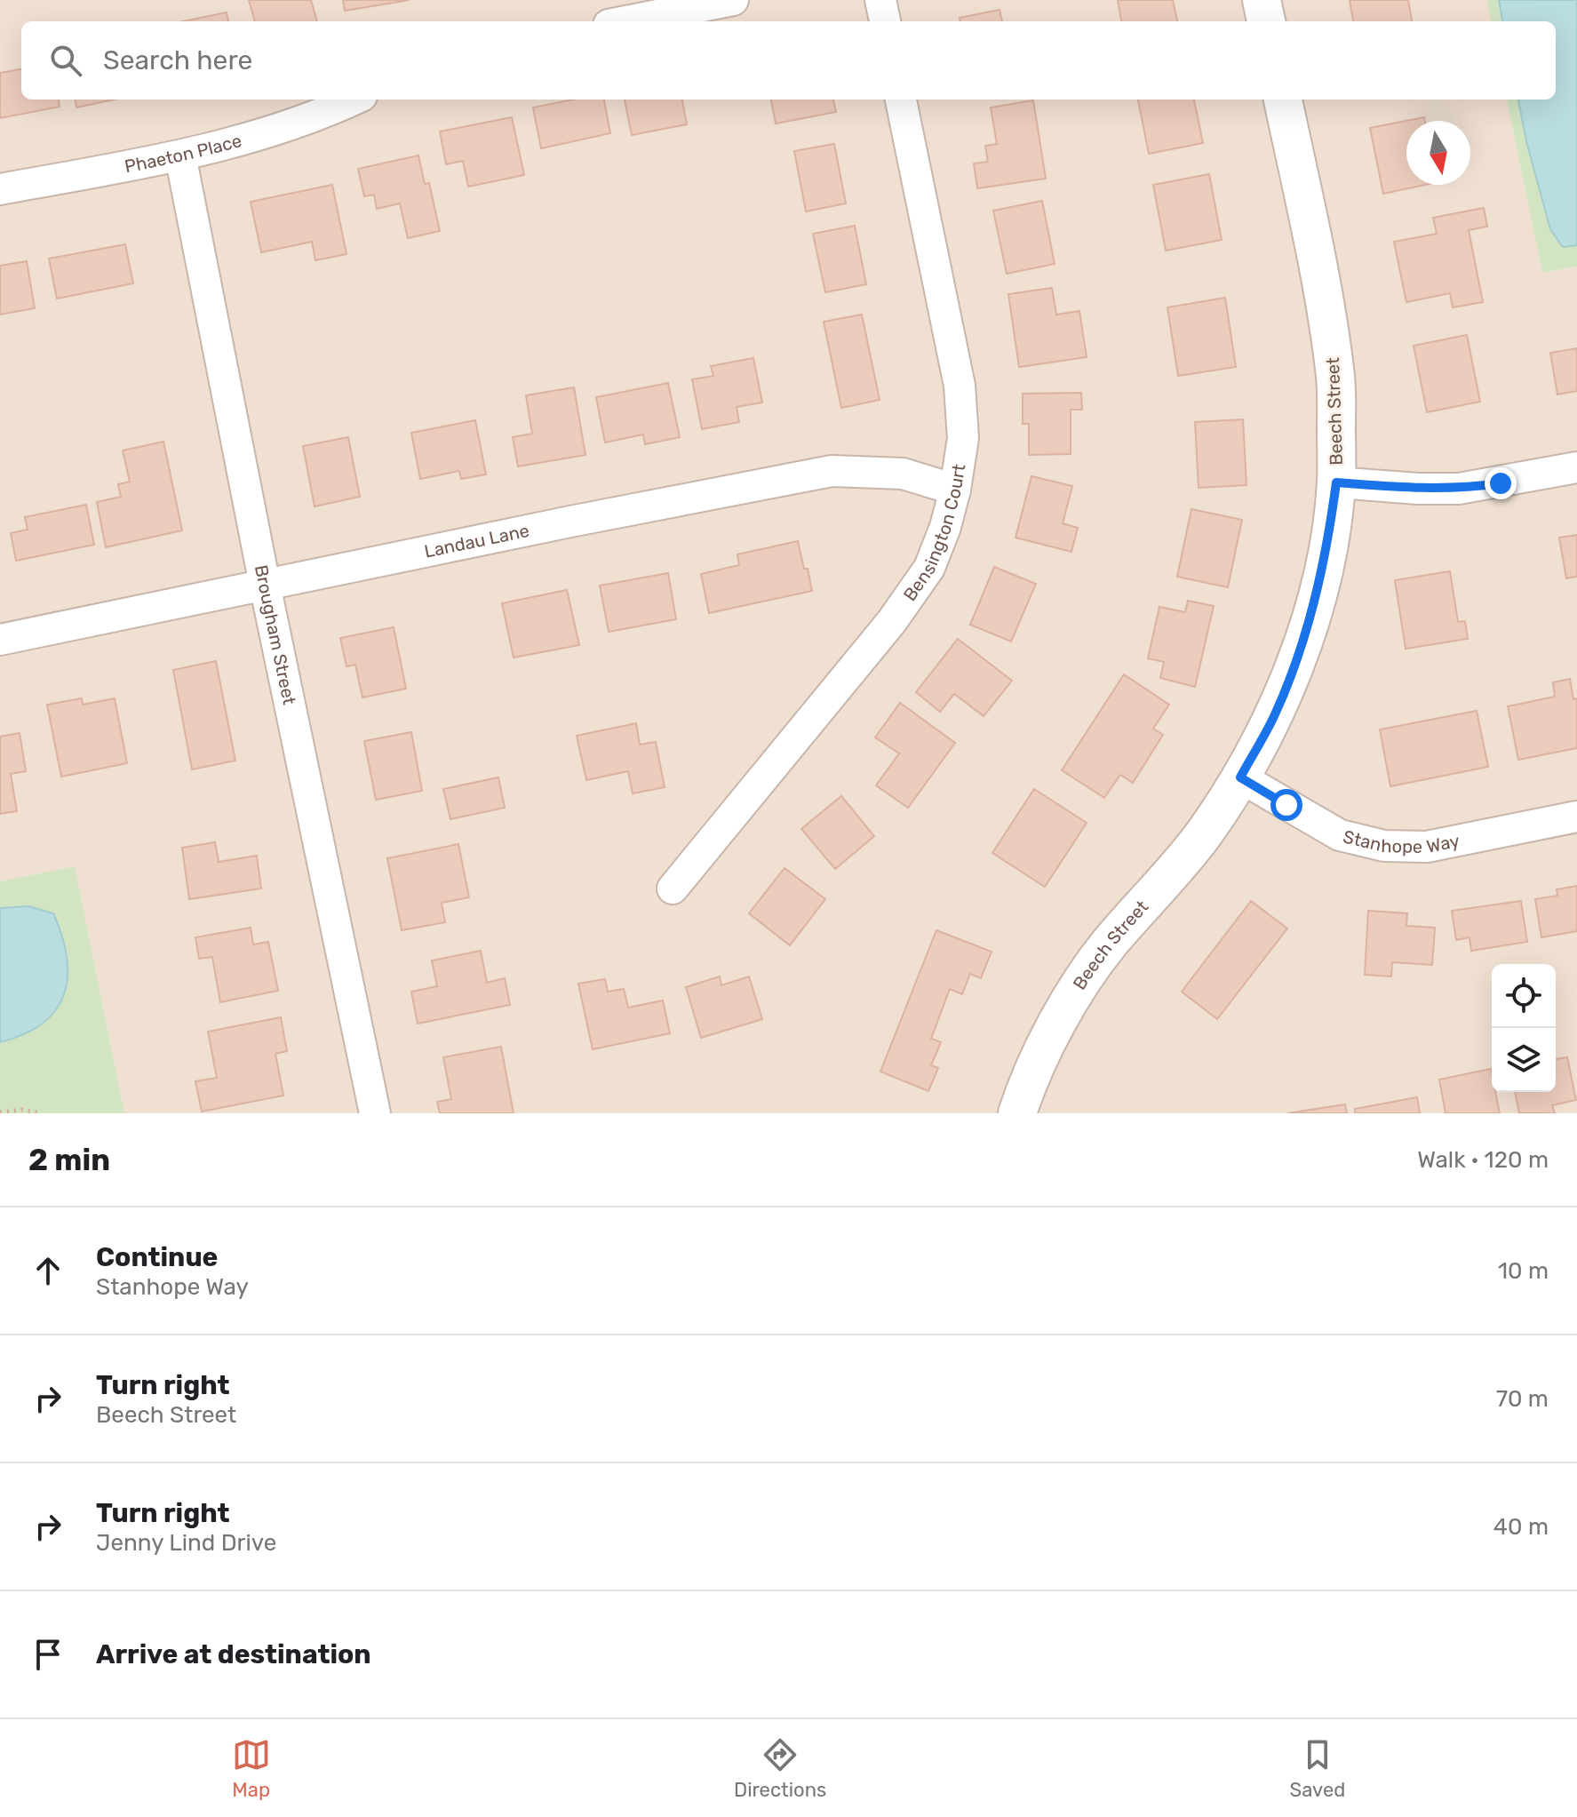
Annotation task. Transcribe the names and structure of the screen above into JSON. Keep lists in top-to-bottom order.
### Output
{
  "streets": {
    "street": [
      "Phaeton Place",
      "Beech Street",
      "Bensington Court",
      "Landau Lane",
      "Brougham Street",
      "Stanhope Way"
    ]
  },
  "crossings": [
    ["Phaeton Place", "Brougham Street"],
    ["Beech Street", "Stanhope Way"],
    ["Bensington Court", "Landau Lane"],
    ["Landau Lane", "Brougham Street"]
  ],
  "north": "bottom",
  "page": {
    "search": "Search here",
    "heading": ["2 min", "Walk · 120 m"],
    "list": [
      ["Continue", "Stanhope Way", "10 m"],
      ["Turn right", "Beech Street", "70 m"],
      ["Turn right", "Jenny Lind Drive", "40 m"],
      "Arrive at destination"
    ],
    "nav": ["Map", "Directions", "Saved"]
  }
}
